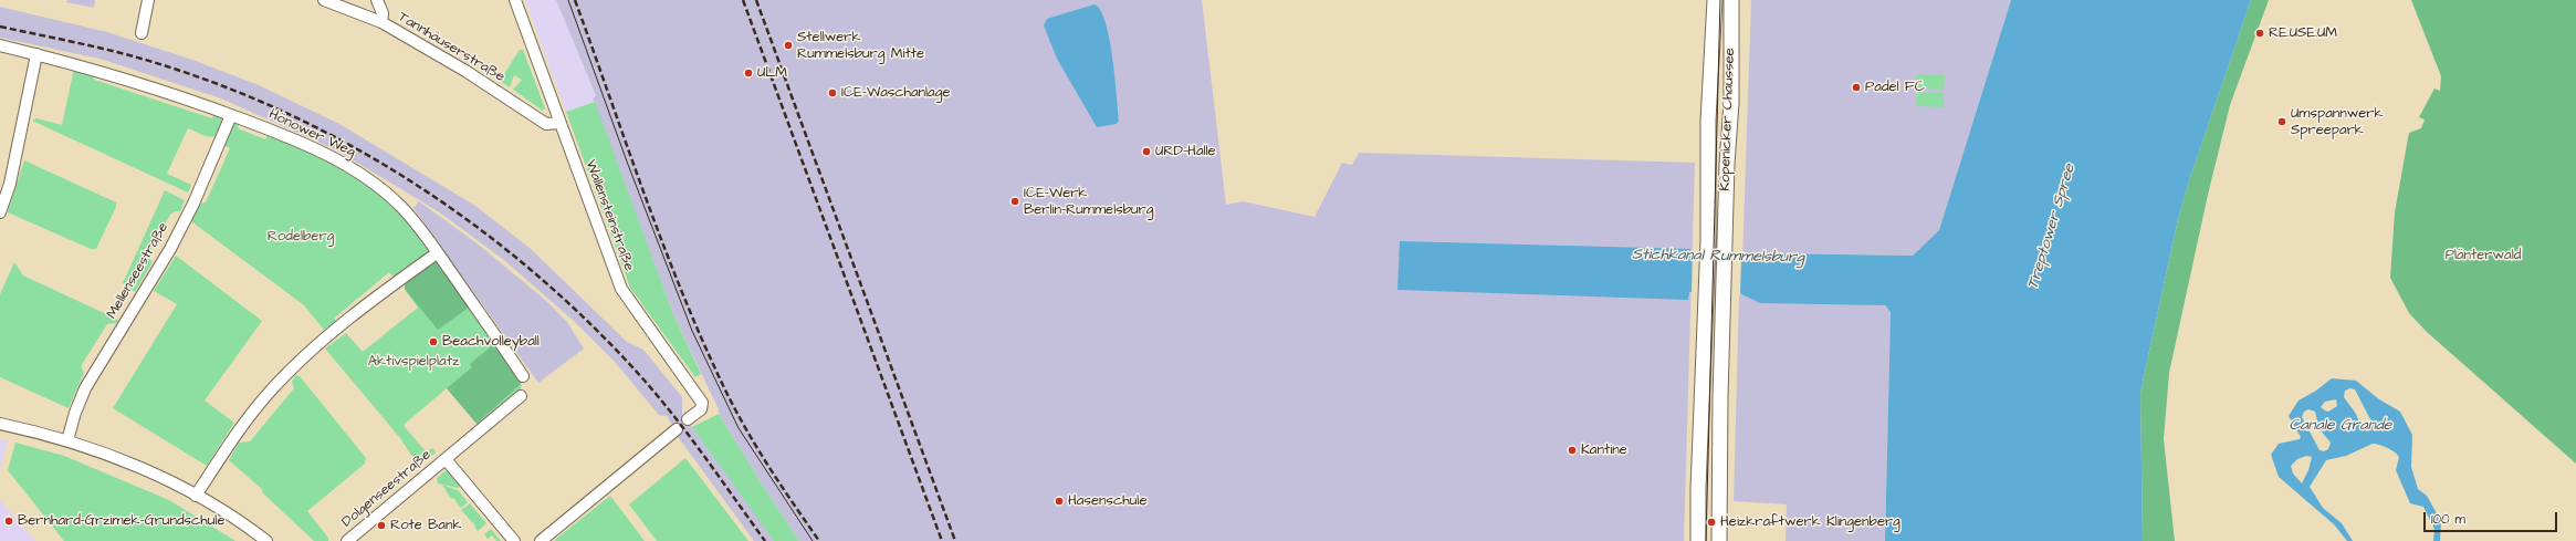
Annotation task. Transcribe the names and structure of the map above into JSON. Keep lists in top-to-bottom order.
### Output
{
  "streets": {
    "main road": ["Köpenicker Chaussee"],
    "street": [
      "Tannhäuserstraße",
      "Hönower Weg",
      "Wallensteinstraße",
      "Mellenseestraße",
      "Dolgenseestraße"
    ]
  },
  "crossings": [
    ["Tannhäuserstraße", "Wallensteinstraße"],
    ["Hönower Weg", "Mellenseestraße"]
  ],
  "water": ["Treptower Spree", "Stichkanal Rummelsburg", "Canale Grande"],
  "parks": ["Rodelberg", "Plänterwald", "Aktivspielplatz"],
  "places": [
    "RE.USE.UM",
    "Stellwerk Rummelsburg Mitte",
    "ULM",
    "Padel FC",
    "ICE-Waschanlage",
    "Umspannwerk Spreepark",
    "URD-Halle",
    "ICE-Werk Berlin-Rummelsburg",
    "Beachvolleyball",
    "Kantine",
    "Hasenschule",
    "Bernhard-Grzimek-Grundschule",
    "Heizkraftwerk Klingenberg",
    "Rote Bank"
  ],
  "scale_bar": "100 m"
}
